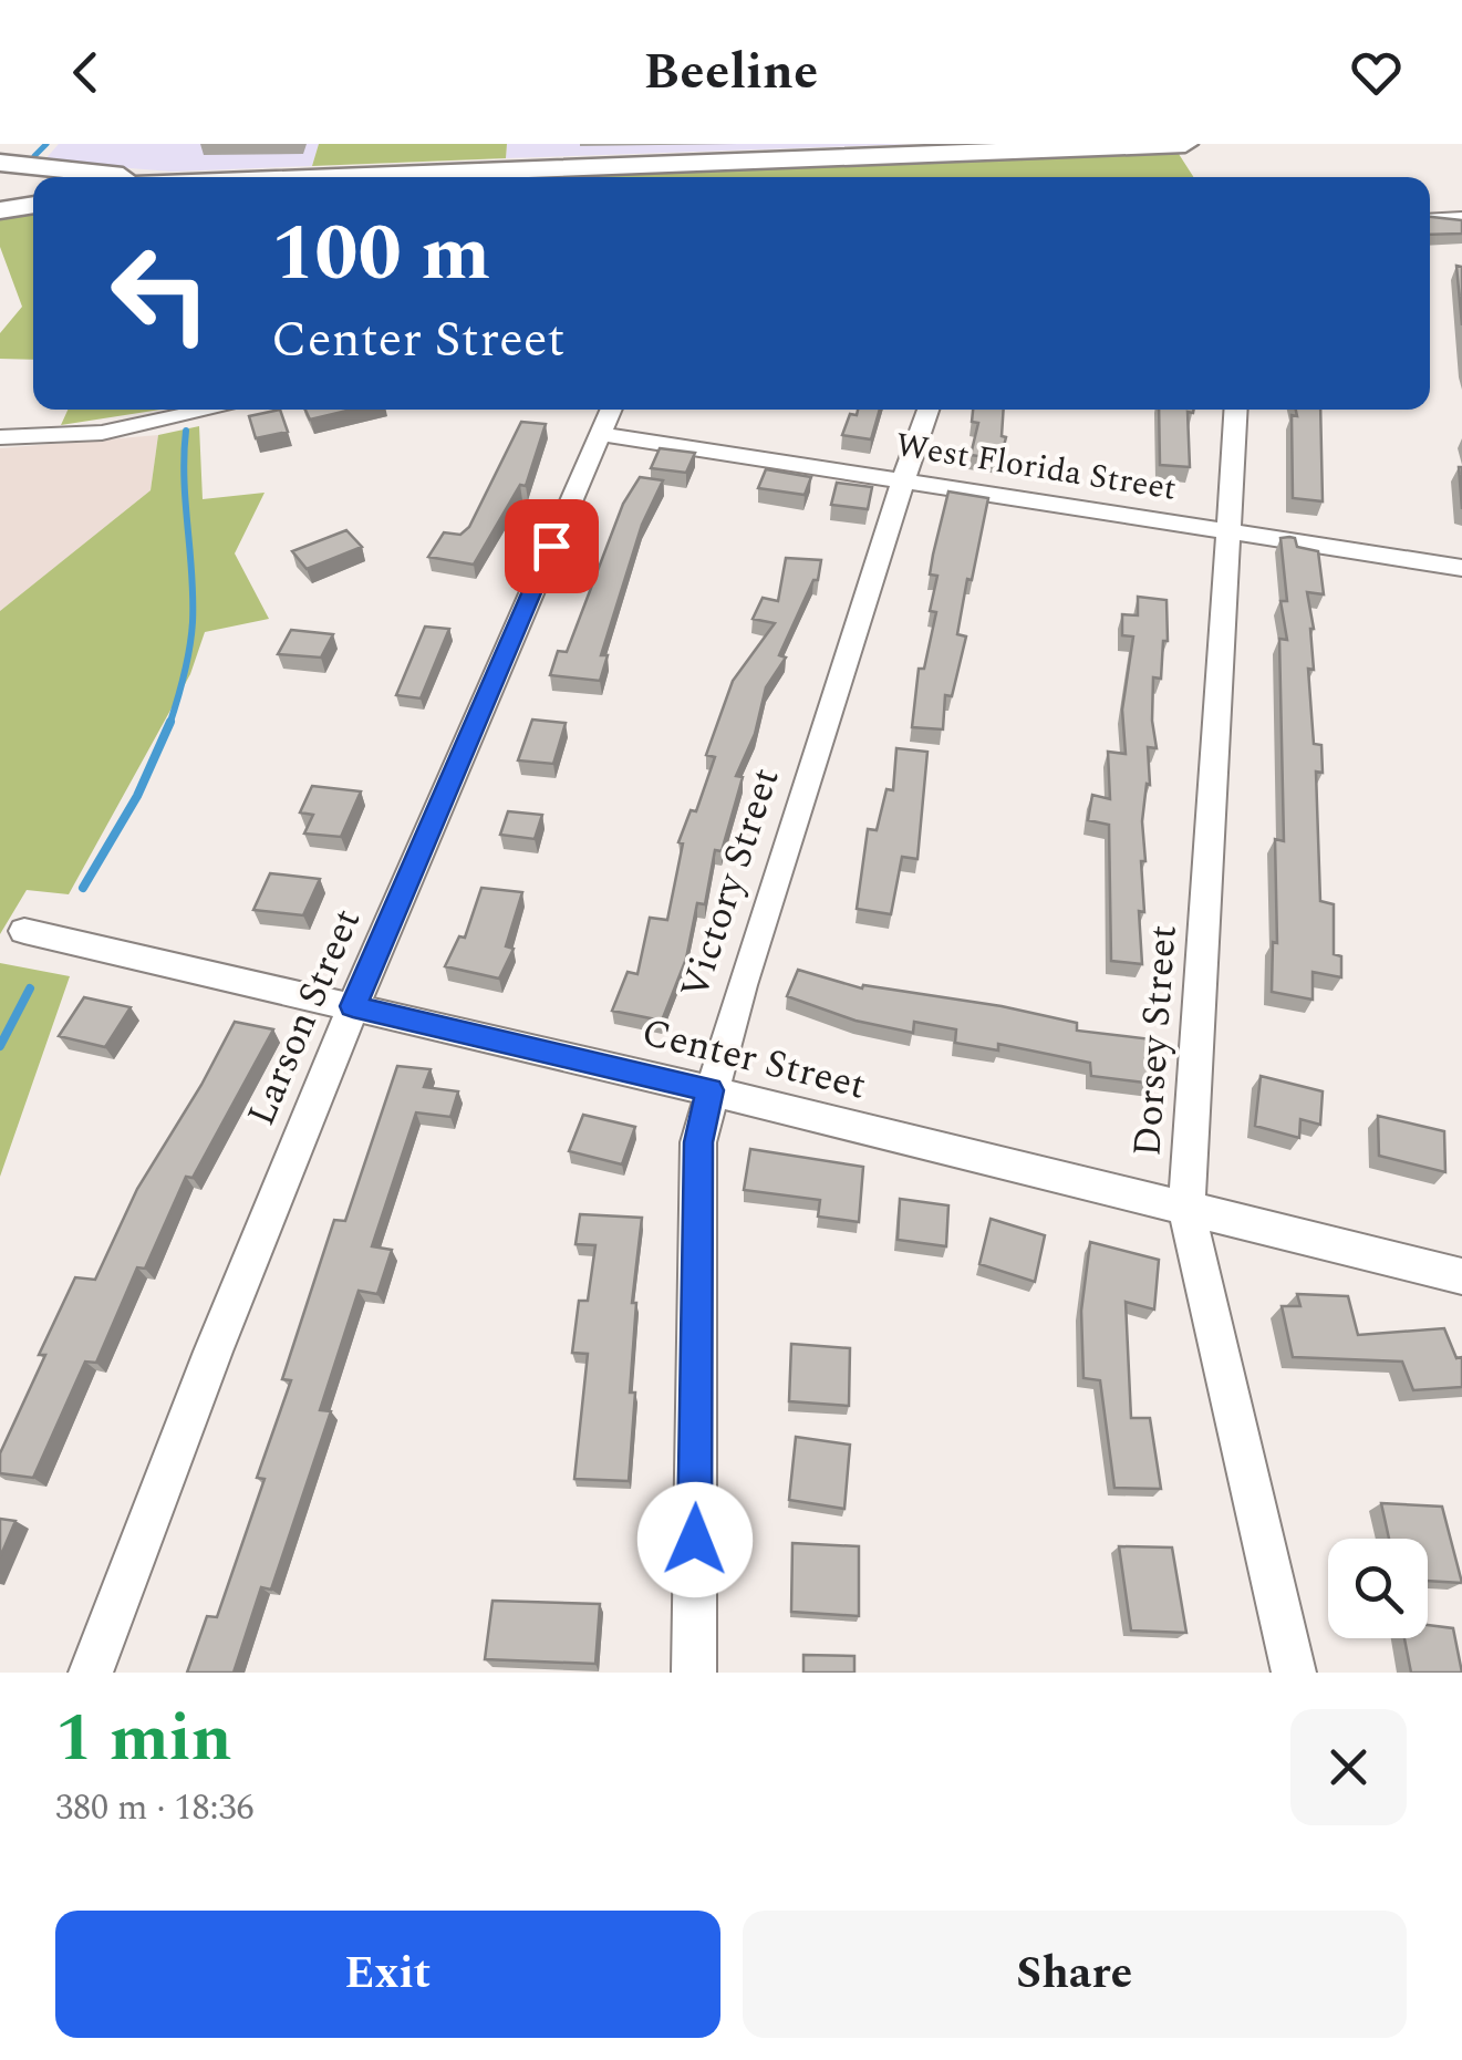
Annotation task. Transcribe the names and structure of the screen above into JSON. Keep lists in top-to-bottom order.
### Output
{
  "streets": {
    "street": [
      "West Florida Street",
      "Victory Street",
      "Larson Street",
      "Dorsey Street",
      "Center Street"
    ]
  },
  "crossings": [
    ["West Florida Street", "Victory Street"],
    ["West Florida Street", "Larson Street"],
    ["West Florida Street", "Dorsey Street"],
    ["Victory Street", "Center Street"],
    ["Larson Street", "Center Street"],
    ["Dorsey Street", "Center Street"]
  ],
  "page": {
    "header": "Beeline",
    "turn": ["100 m", "Center Street"],
    "heading": ["1 min", "380 m · 18:36"],
    "buttons": ["Exit", "Share"]
  }
}
